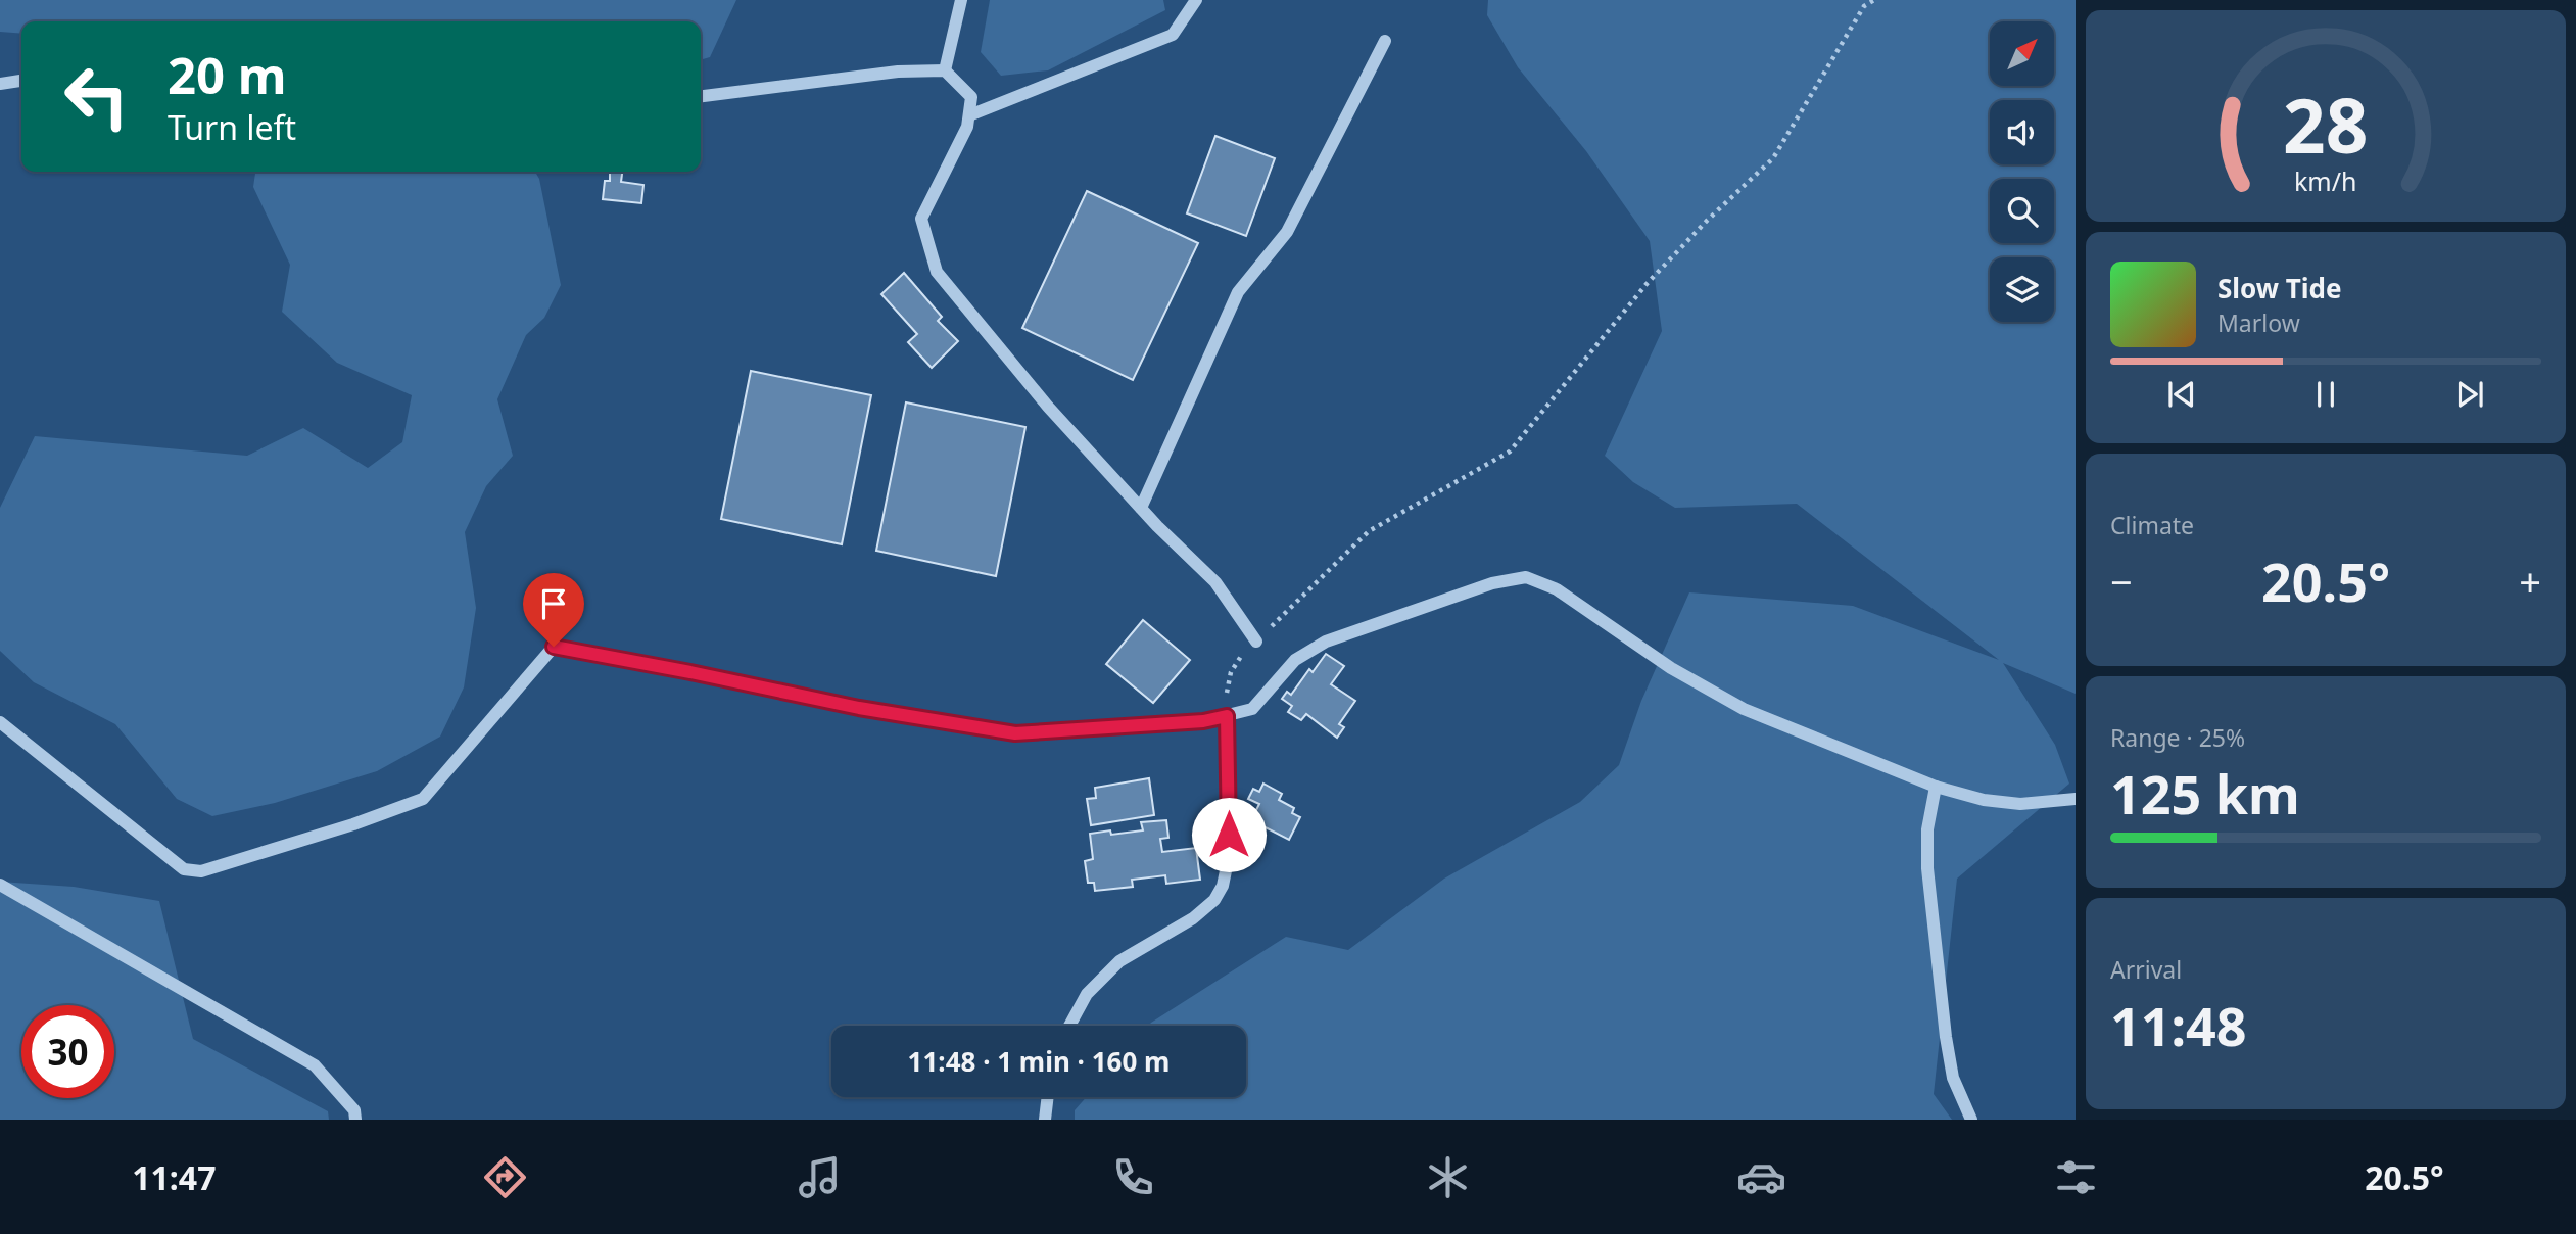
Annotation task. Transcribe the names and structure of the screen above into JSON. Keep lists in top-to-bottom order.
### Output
{
  "north": "top right",
  "page": {
    "turn": ["20 m", "Turn left"],
    "song": ["Slow Tide", "Marlow"],
    "tile": [
      "Climate",
      ["Range · 25%", "125 km"],
      ["Arrival", "11:48"]
    ],
    "heat": ["−", "20.5°", "+"],
    "limit": "30",
    "trip": "11:48 · 1 min · 160 m",
    "tabs": ["11:47", "20.5°"],
    "gauge": ["28", "km/h"]
  }
}
